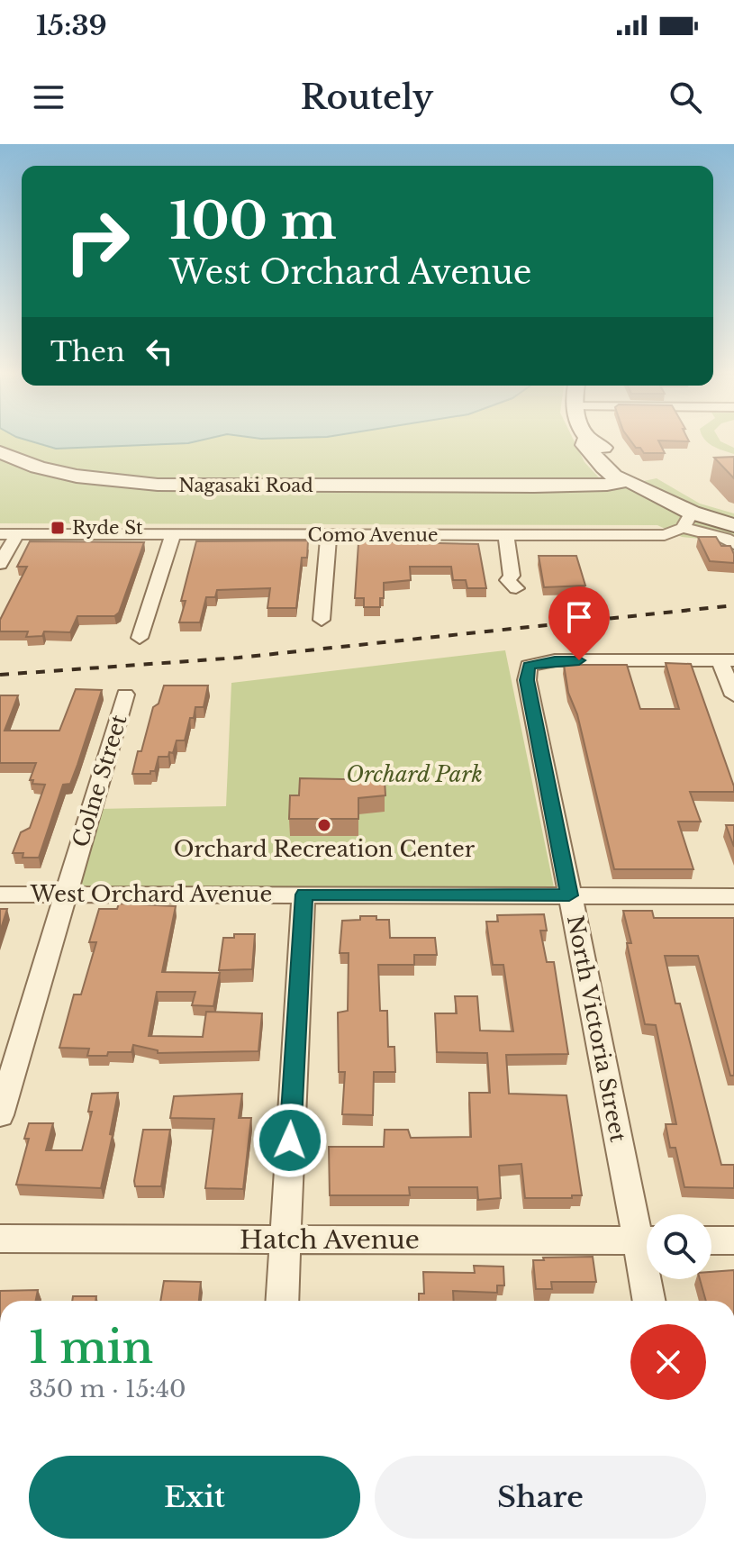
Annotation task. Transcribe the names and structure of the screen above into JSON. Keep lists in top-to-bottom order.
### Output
{
  "streets": {
    "street": [
      "Nagasaki Road",
      "Como Avenue",
      "Colne Street",
      "West Orchard Avenue",
      "North Victoria Street",
      "Hatch Avenue"
    ]
  },
  "crossings": [
    ["Colne Street", "West Orchard Avenue"],
    ["West Orchard Avenue", "North Victoria Street"]
  ],
  "parks": ["Orchard Park"],
  "places": {
    "transit": ["Ryde St"],
    "other": ["Orchard Recreation Center"]
  },
  "page": {
    "status": "15:39",
    "header": "Routely",
    "turn": ["100 m", "West Orchard Avenue"],
    "then": "Then",
    "heading": ["1 min", "350 m · 15:40"],
    "buttons": ["Exit", "Share"]
  }
}
